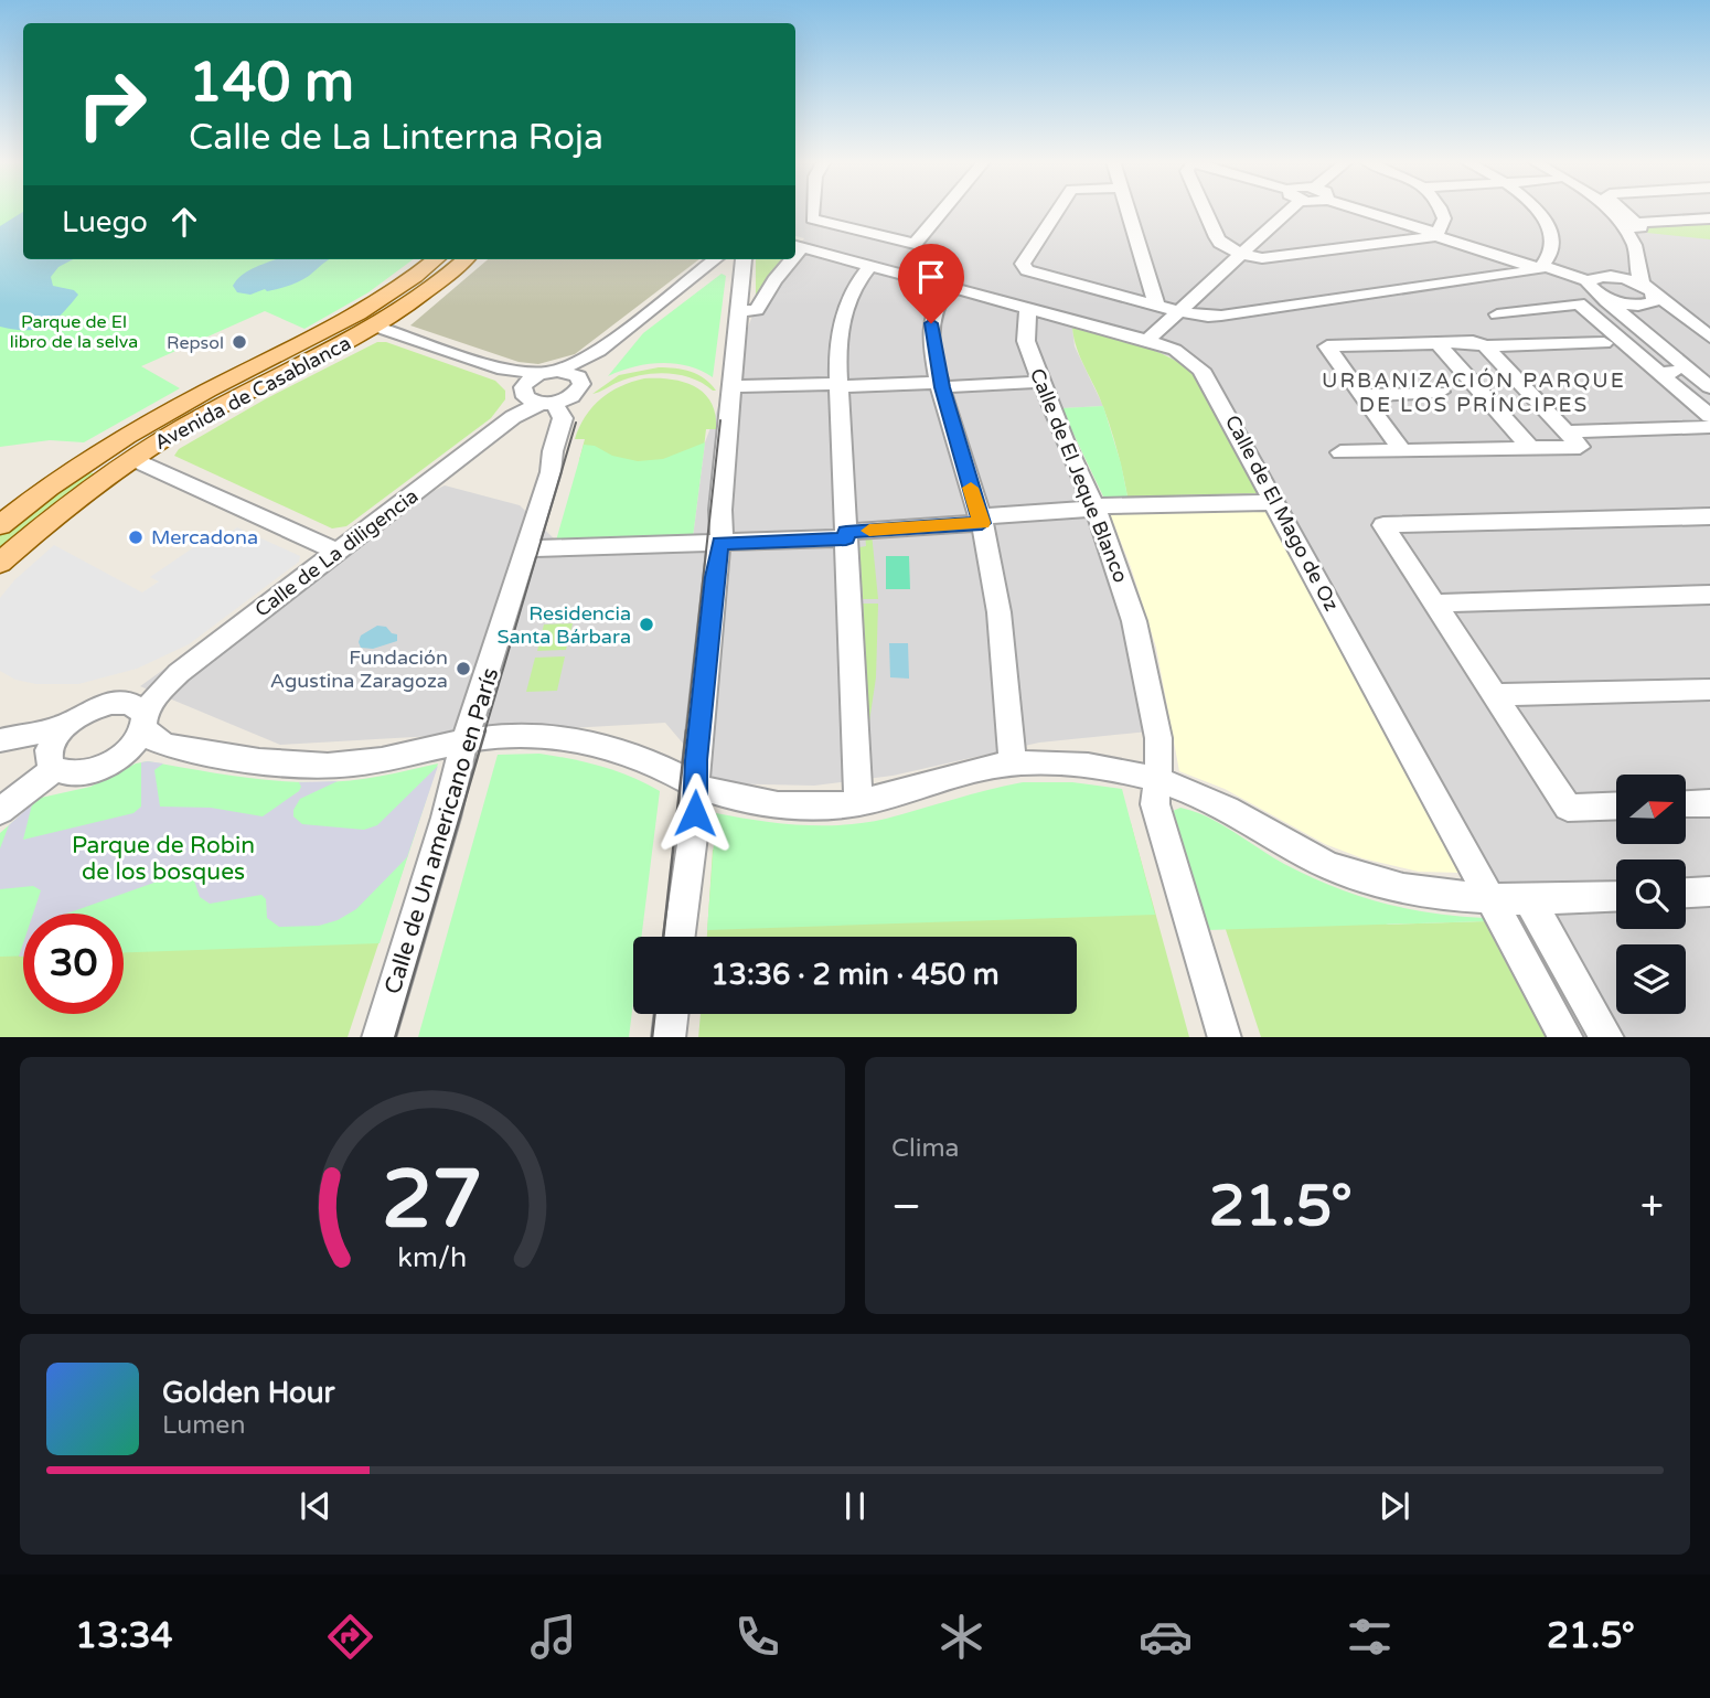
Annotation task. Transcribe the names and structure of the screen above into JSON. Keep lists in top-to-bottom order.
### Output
{
  "streets": {
    "main road": ["Avenida de Casablanca"],
    "street": [
      "Calle de El Jeque Blanco",
      "Calle de El Mago de Oz",
      "Calle de La diligencia",
      "Calle de Un americano en París"
    ]
  },
  "crossings": [
    ["Calle de El Jeque Blanco", "Calle de El Mago de Oz"],
    ["Calle de La diligencia", "Calle de Un americano en París"]
  ],
  "districts": ["URBANIZACIÓN PARQUE DE LOS PRÍNCIPES"],
  "parks": ["Parque de El libro de la selva", "Parque de Robin de los bosques"],
  "places": [
    "Repsol",
    "Mercadona",
    "Residencia Santa Bárbara",
    "Fundación Agustina Zaragoza"
  ],
  "north": "right",
  "page": {
    "turn": ["140 m", "Calle de La Linterna Roja"],
    "then": "Luego",
    "limit": "30",
    "trip": "13:36 · 2 min · 450 m",
    "tile": "Clima",
    "heat": ["−", "21.5°", "+"],
    "song": ["Golden Hour", "Lumen"],
    "tabs": ["13:34", "21.5°"],
    "gauge": ["27", "km/h"]
  }
}
